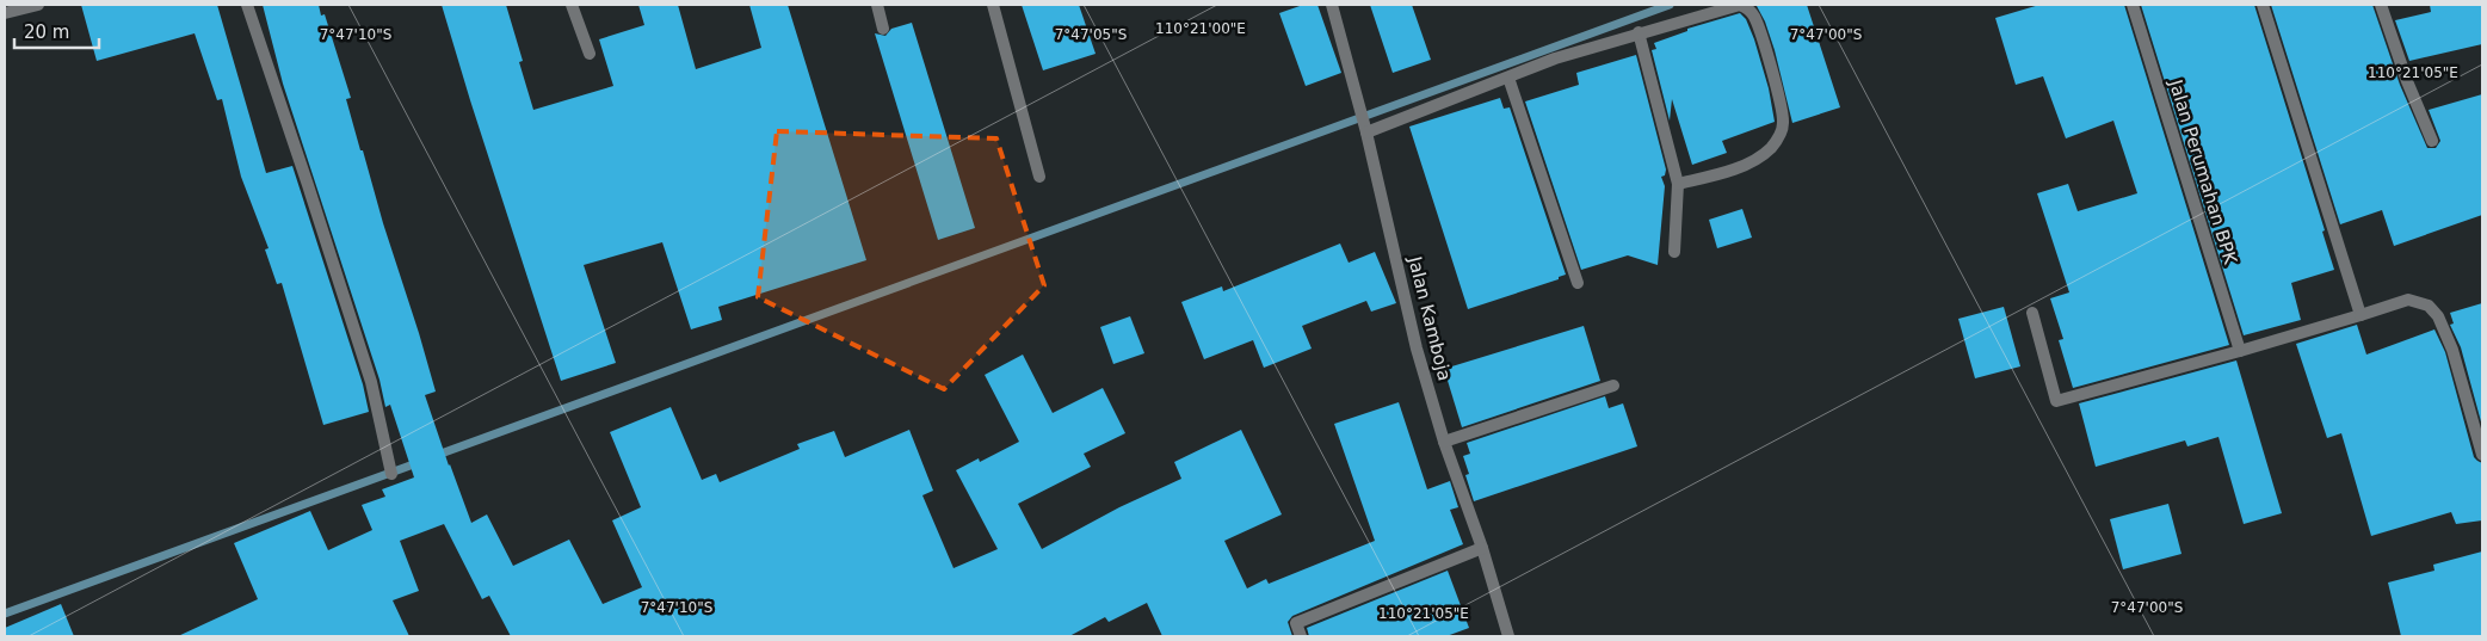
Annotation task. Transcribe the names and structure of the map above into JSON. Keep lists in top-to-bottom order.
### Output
{
  "streets": {
    "street": ["Jalan Perumahan BPK", "Jalan Kamboja"]
  },
  "scale_bar": "20 m",
  "coordinates": [
    "110°21'00\"E",
    "7°47'10\"S",
    "7°47'05\"S",
    "7°47'00\"S",
    "110°21'05\"E"
  ]
}
